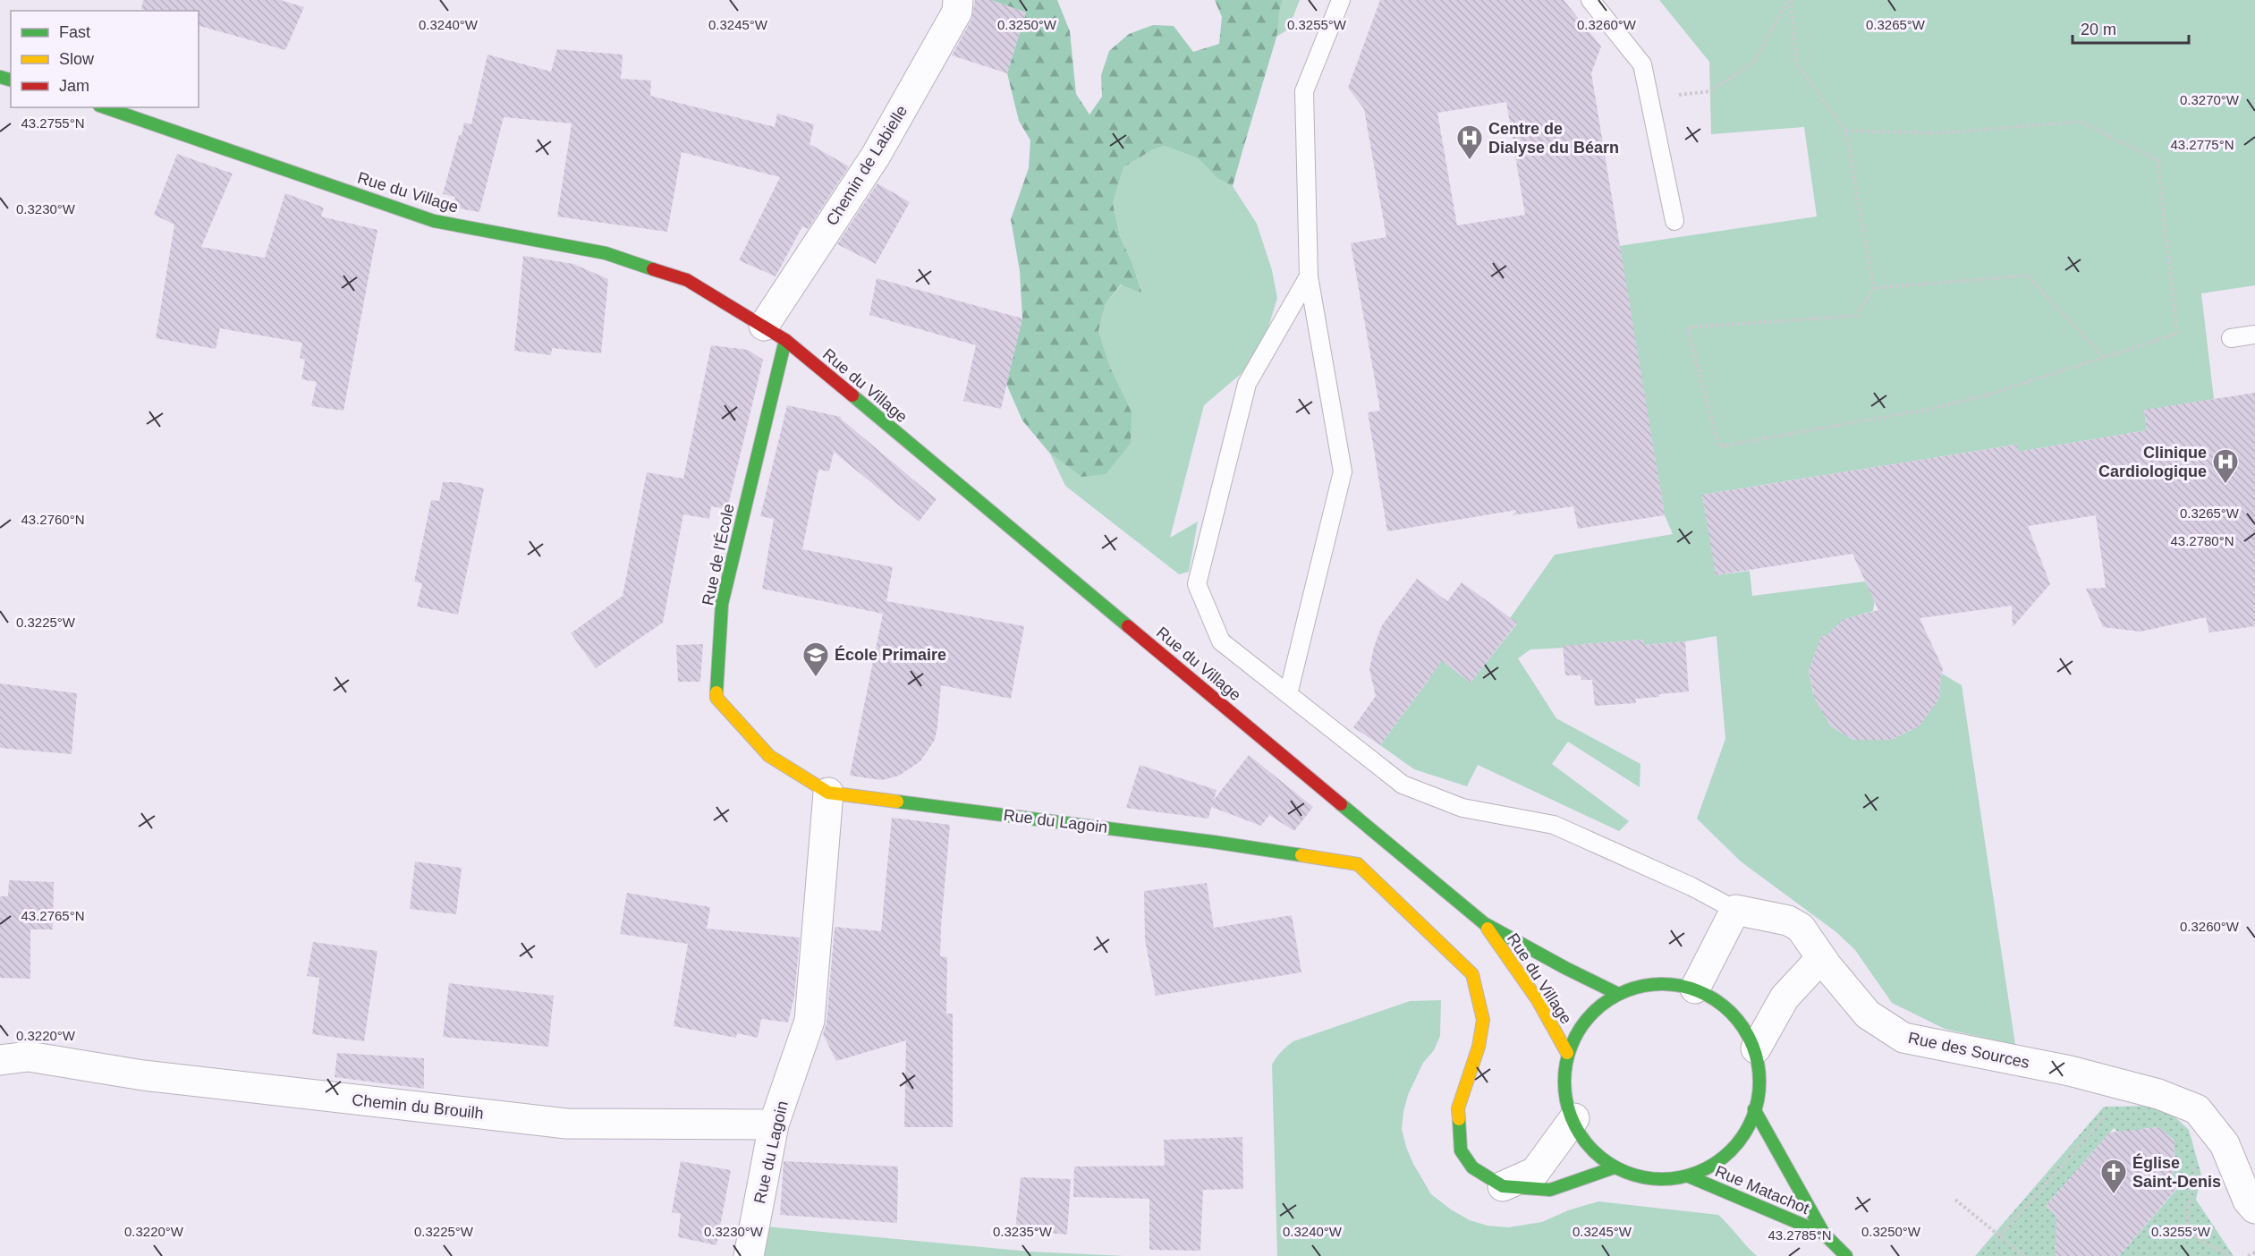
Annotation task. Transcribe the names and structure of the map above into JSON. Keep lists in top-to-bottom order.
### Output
{
  "streets": {
    "main road": [
      "Rue du Village",
      "Rue de l'École",
      "Rue du Lagoin",
      "Rue Matachot"
    ],
    "street": ["Chemin de Labielle", "Rue des Sources", "Chemin du Brouilh"]
  },
  "crossings": [
    ["Chemin de Labielle", "Rue du Village"],
    ["Chemin de Labielle", "Rue de l'École"],
    ["Rue du Village", "Rue de l'École"],
    ["Rue de l'École", "Rue du Lagoin"],
    ["Rue du Lagoin", "Chemin du Brouilh"]
  ],
  "places": {
    "hospital": ["Centre de Dialyse du Béarn", "Clinique Cardiologique"],
    "school or university": ["École Primaire"],
    "church": ["Église Saint-Denis"]
  },
  "legend": ["Fast", "Slow", "Jam"],
  "scale_bar": "20 m",
  "coordinates": [
    "0.3240°W",
    "0.3245°W",
    "0.3250°W",
    "0.3255°W",
    "0.3260°W",
    "0.3265°W",
    "0.3270°W",
    "43.2755°N",
    "43.2775°N",
    "0.3230°W",
    "43.2760°N",
    "43.2780°N",
    "0.3225°W",
    "43.2765°N",
    "0.3220°W",
    "0.3235°W",
    "43.2785°N"
  ]
}
